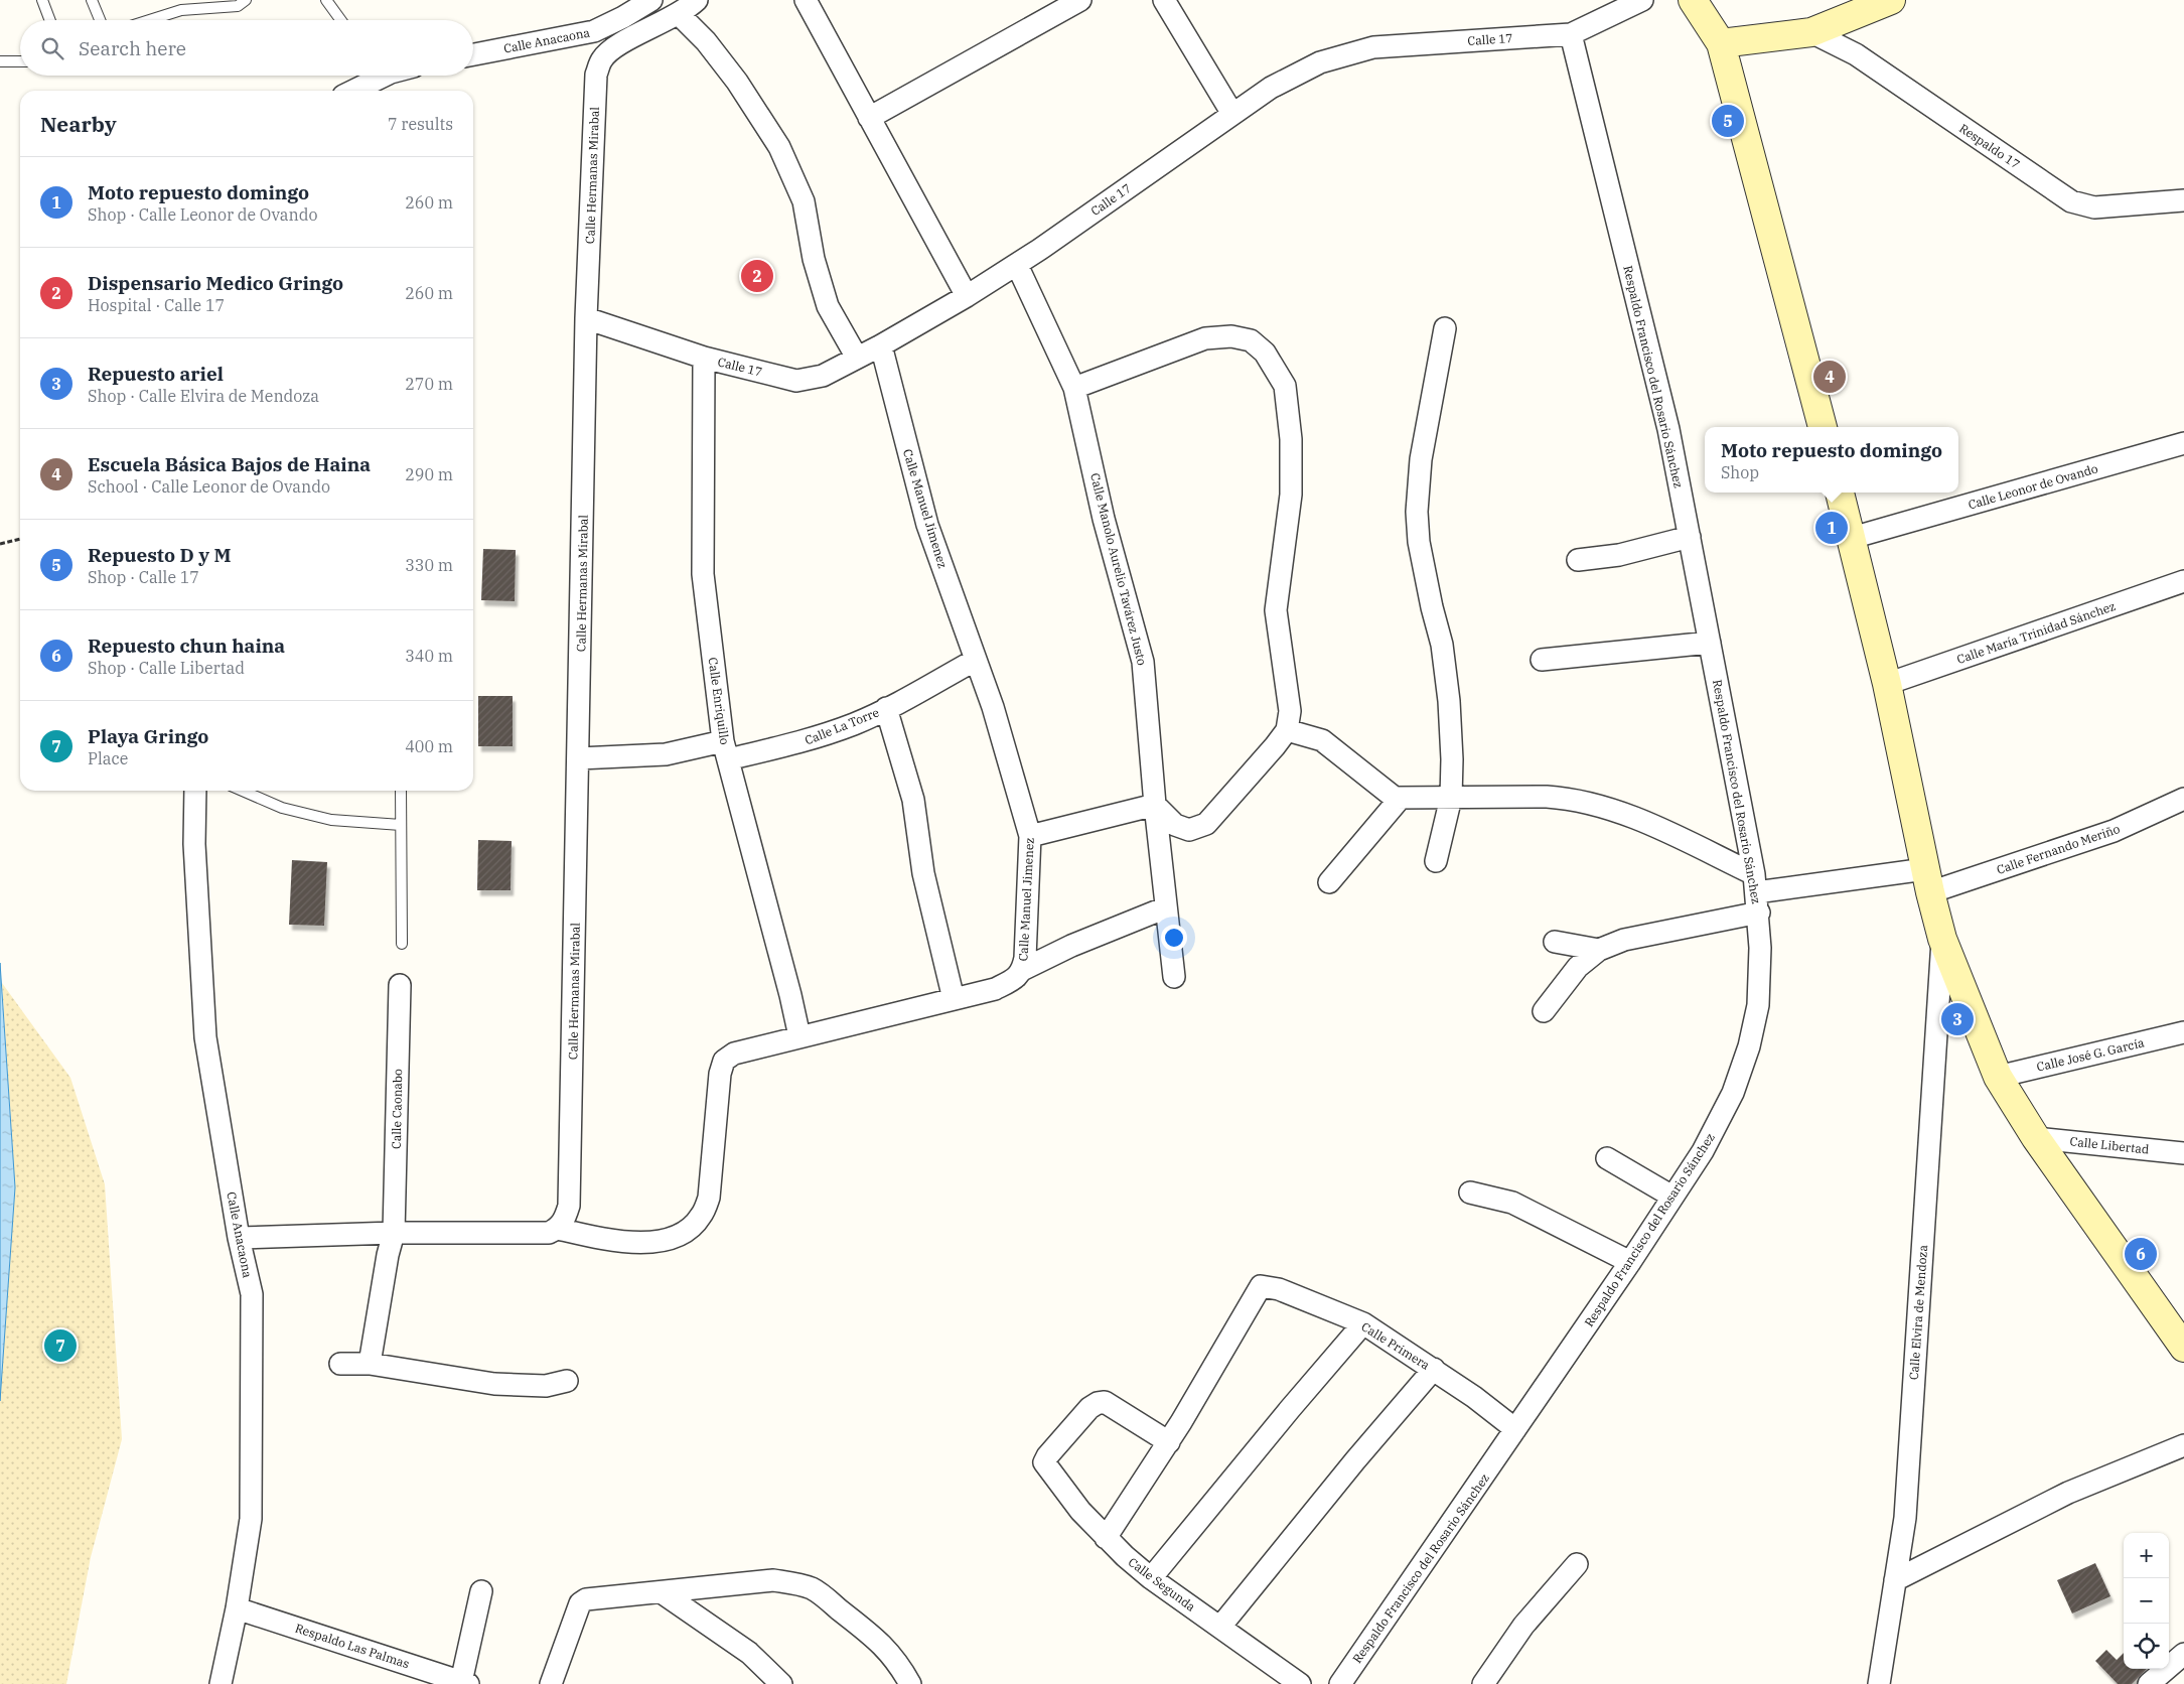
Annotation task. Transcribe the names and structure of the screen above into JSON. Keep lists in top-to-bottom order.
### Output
{
  "streets": {
    "street": [
      "Calle 17",
      "Calle Anacaona",
      "Respaldo 17",
      "Calle Hermanas Mirabal",
      "Respaldo Francisco del Rosario Sánchez",
      "Calle Leonor de Ovando",
      "Calle Manuel Jimenez",
      "Calle Manolo Aurelio Tavárez Justo",
      "Calle María Trinidad Sánchez",
      "Calle Enriquillo",
      "Calle La Torre",
      "Calle Fernando Meriño",
      "Calle José G. García",
      "Calle Caonabo",
      "Calle Libertad",
      "Calle Elvira de Mendoza",
      "Calle Primera",
      "Calle Segunda",
      "Respaldo Las Palmas"
    ]
  },
  "crossings": [
    ["Calle 17", "Calle Hermanas Mirabal"],
    ["Calle 17", "Respaldo Francisco del Rosario Sánchez"],
    ["Calle 17", "Calle Manuel Jimenez"],
    ["Calle 17", "Calle Manolo Aurelio Tavárez Justo"],
    ["Calle 17", "Calle Enriquillo"],
    ["Calle Anacaona", "Respaldo Las Palmas"],
    ["Calle Hermanas Mirabal", "Calle Manuel Jimenez"],
    ["Calle Hermanas Mirabal", "Calle La Torre"],
    ["Respaldo Francisco del Rosario Sánchez", "Calle Fernando Meriño"],
    ["Respaldo Francisco del Rosario Sánchez", "Calle Primera"],
    ["Calle Manuel Jimenez", "Calle Enriquillo"],
    ["Calle Manuel Jimenez", "Calle La Torre"],
    ["Calle Enriquillo", "Calle La Torre"],
    ["Calle Primera", "Calle Segunda"]
  ],
  "page": {
    "search": "Search here",
    "heading": ["Nearby", "7 results"],
    "pins": [
      "5",
      "2",
      "4",
      "1",
      "3",
      "6",
      "7"
    ],
    "list": [
      {
        "mark": "1",
        "name": "Moto repuesto domingo",
        "note": "Shop · Calle Leonor de Ovando",
        "value": "260 m"
      },
      {
        "mark": "2",
        "name": "Dispensario Medico Gringo",
        "note": "Hospital · Calle 17",
        "value": "260 m"
      },
      {
        "mark": "3",
        "name": "Repuesto ariel",
        "note": "Shop · Calle Elvira de Mendoza",
        "value": "270 m"
      },
      {
        "mark": "4",
        "name": "Escuela Básica Bajos de Haina",
        "note": "School · Calle Leonor de Ovando",
        "value": "290 m"
      },
      {
        "mark": "5",
        "name": "Repuesto D y M",
        "note": "Shop · Calle 17",
        "value": "330 m"
      },
      {
        "mark": "6",
        "name": "Repuesto chun haina",
        "note": "Shop · Calle Libertad",
        "value": "340 m"
      },
      {
        "mark": "7",
        "name": "Playa Gringo",
        "note": "Place",
        "value": "400 m"
      }
    ],
    "popup": ["Moto repuesto domingo", "Shop"],
    "map_buttons": ["+", "−"]
  }
}
